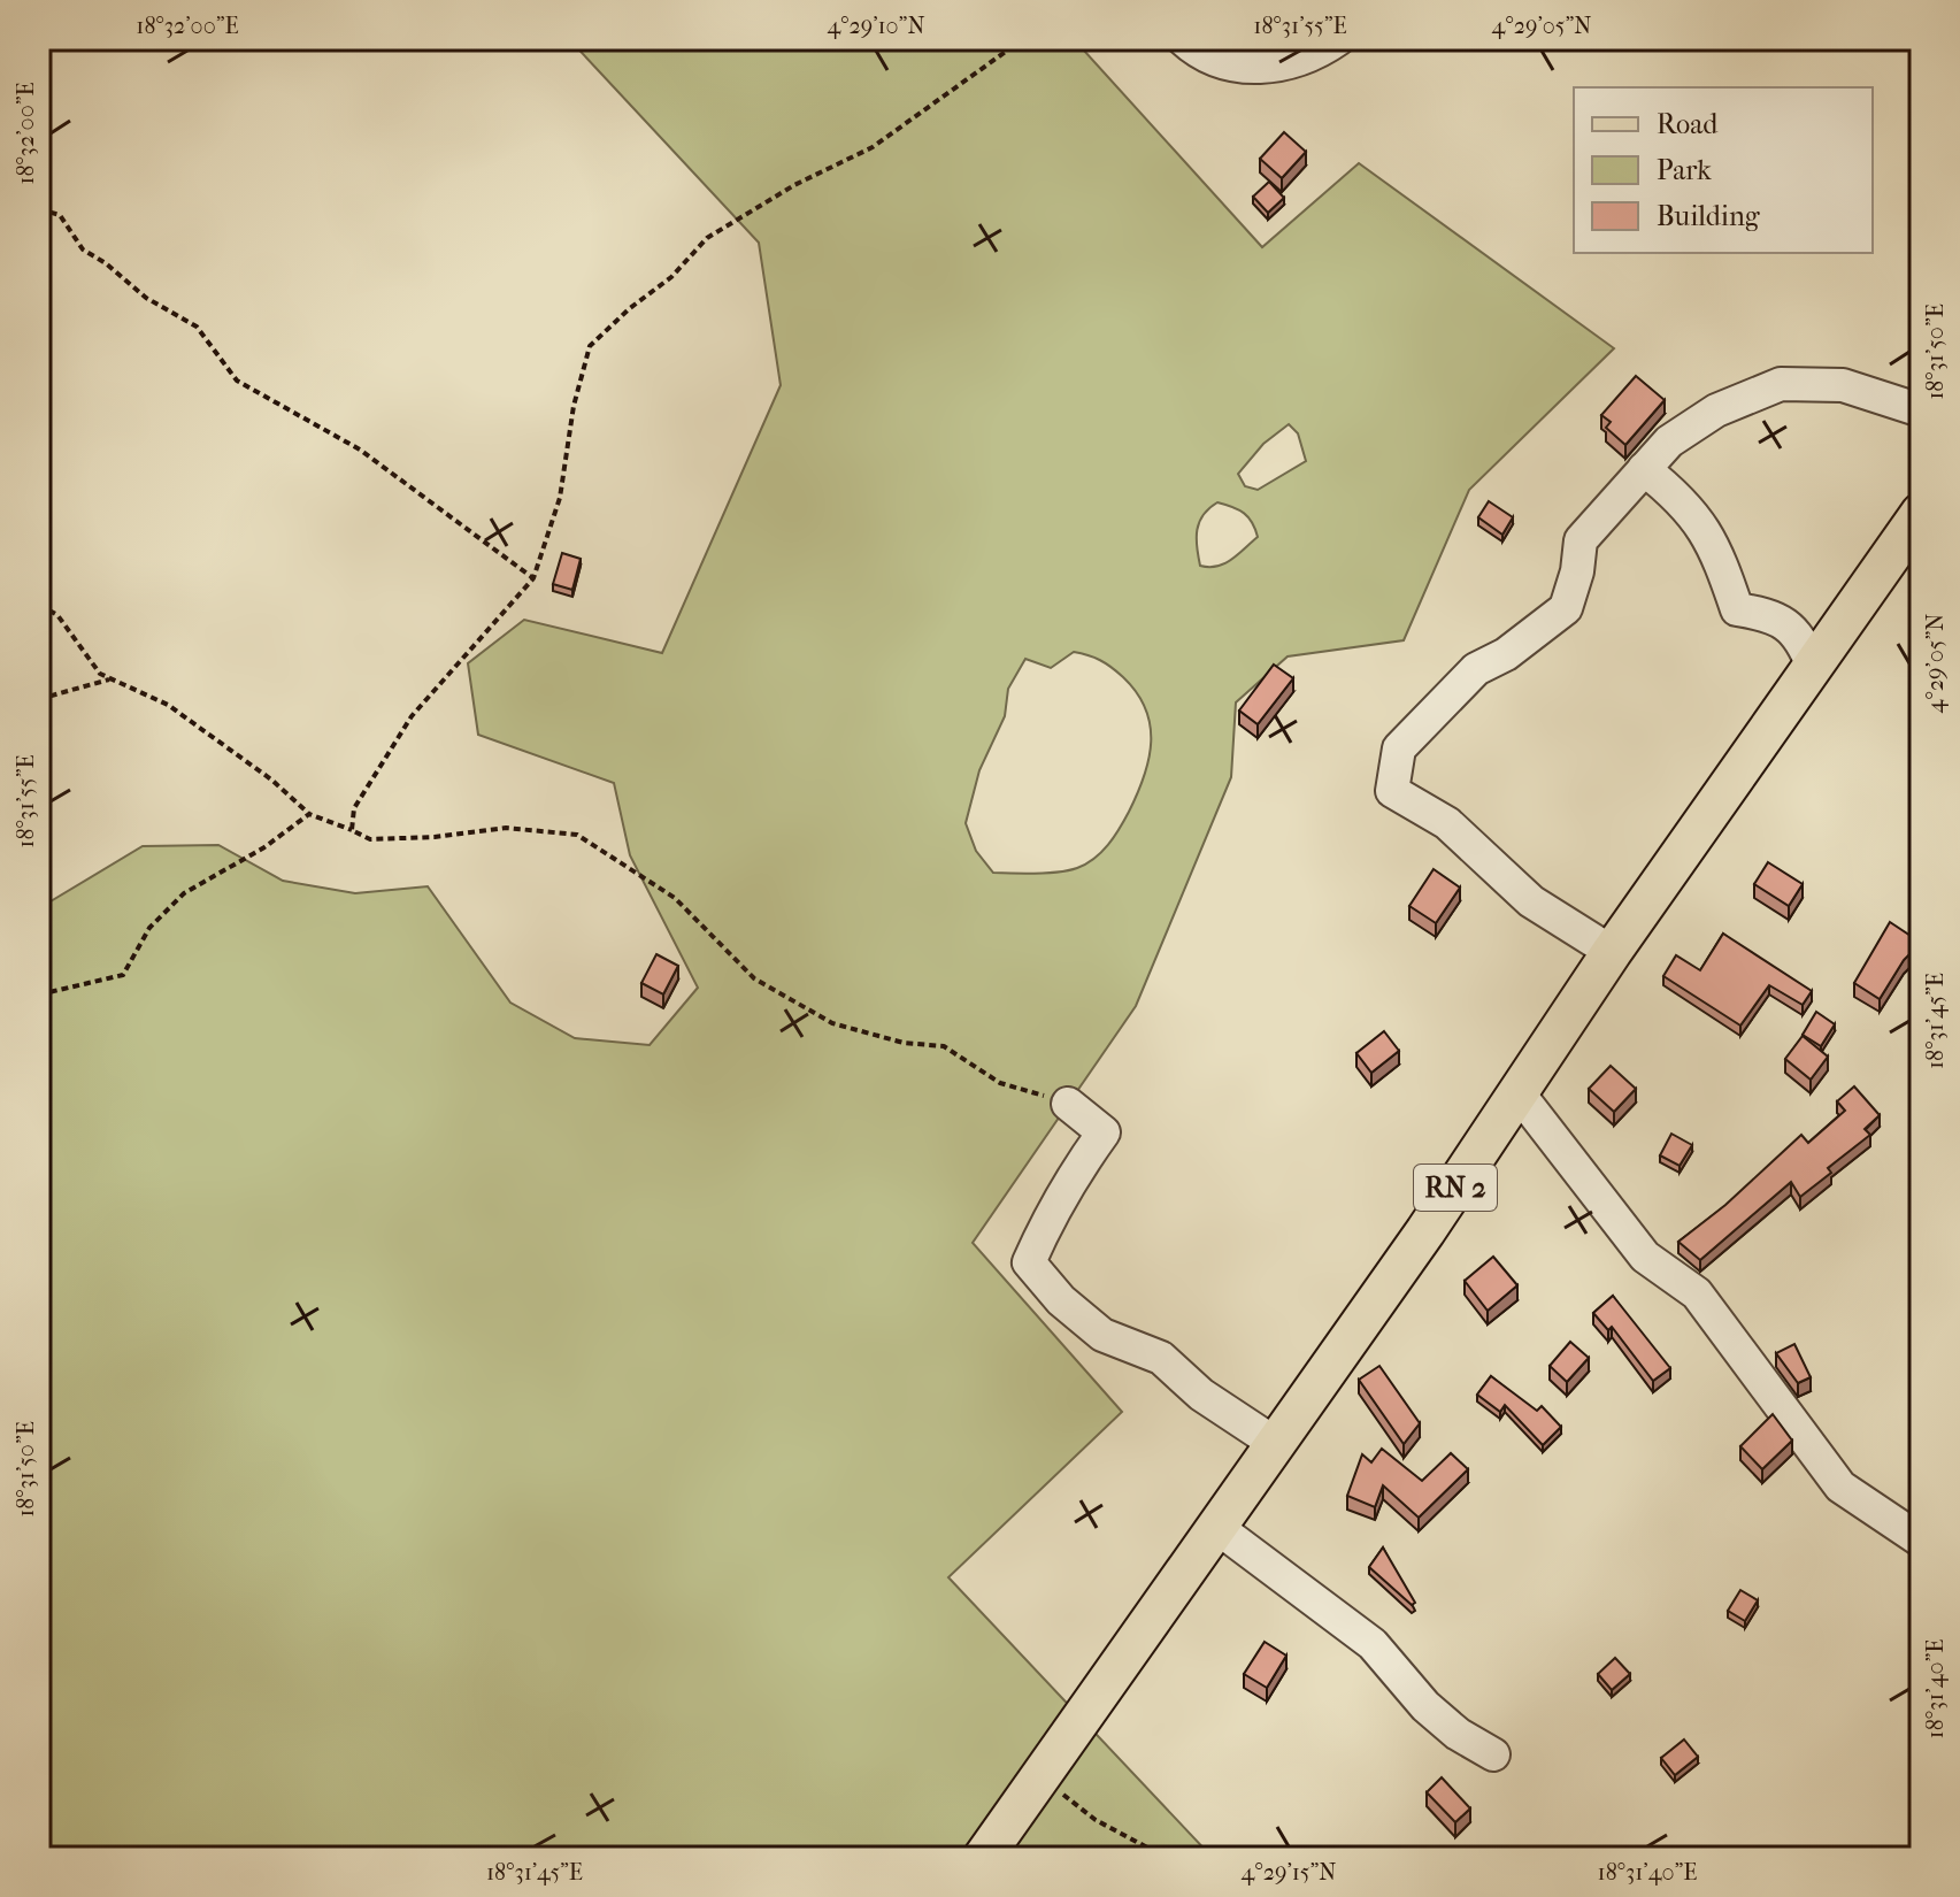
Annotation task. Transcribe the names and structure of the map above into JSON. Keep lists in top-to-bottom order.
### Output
{
  "streets": {
    "main road": ["RN 2"]
  },
  "legend": ["Road", "Park", "Building"],
  "coordinates": [
    "18°32'00\"E",
    "4°29'10\"N",
    "18°31'55\"E",
    "4°29'05\"N",
    "18°31'50\"E",
    "18°31'45\"E",
    "18°31'40\"E",
    "4°29'15\"N"
  ]
}
